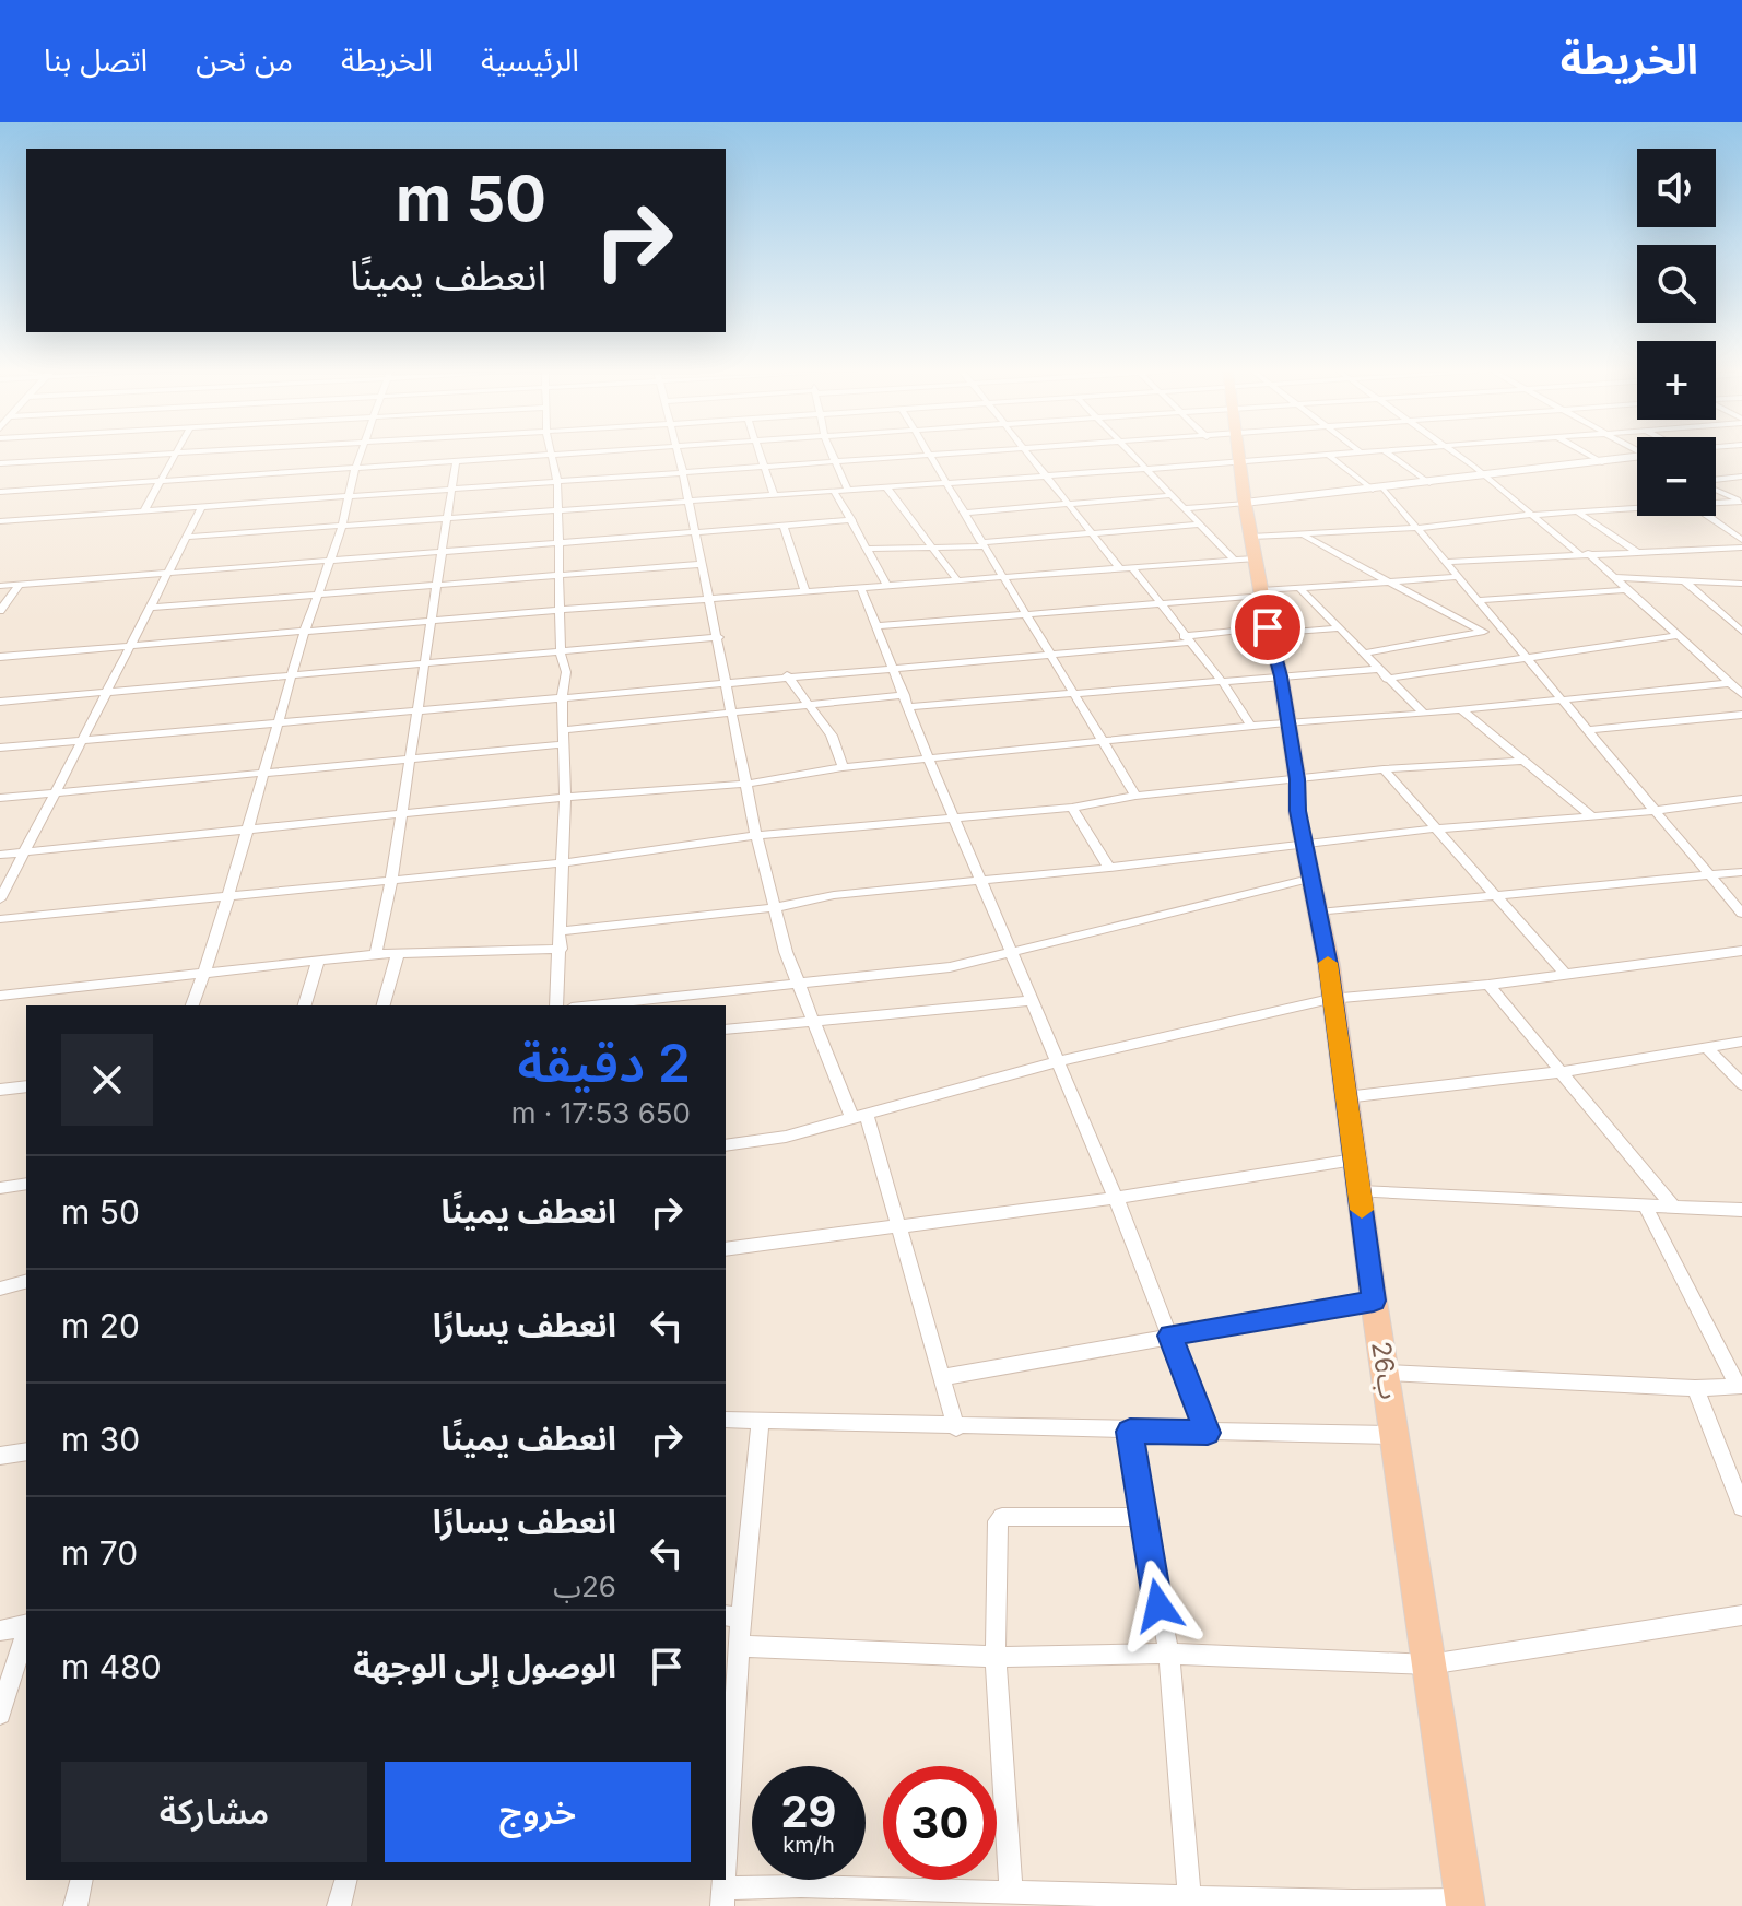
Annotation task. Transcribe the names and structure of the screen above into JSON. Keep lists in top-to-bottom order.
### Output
{
  "streets": {
    "highway": ["26ب"]
  },
  "page": {
    "header": "الخريطة",
    "nav": [
      "الرئيسية",
      "الخريطة",
      "من نحن",
      "اتصل بنا"
    ],
    "map_buttons": ["+", "−"],
    "turn": ["50 m", "انعطف يمينًا"],
    "heading": ["2 دقيقة", "650 m · 17:53"],
    "list": [
      {
        "name": "انعطف يمينًا",
        "value": "50 m"
      },
      {
        "name": "انعطف يسارًا",
        "value": "20 m"
      },
      {
        "name": "انعطف يمينًا",
        "value": "30 m"
      },
      {
        "name": "انعطف يسارًا",
        "note": "26ب",
        "value": "70 m"
      },
      {
        "name": "الوصول إلى الوجهة",
        "value": "480 m"
      }
    ],
    "buttons": ["خروج", "مشاركة"],
    "speed": "29 km/h",
    "limit": "30"
  }
}
